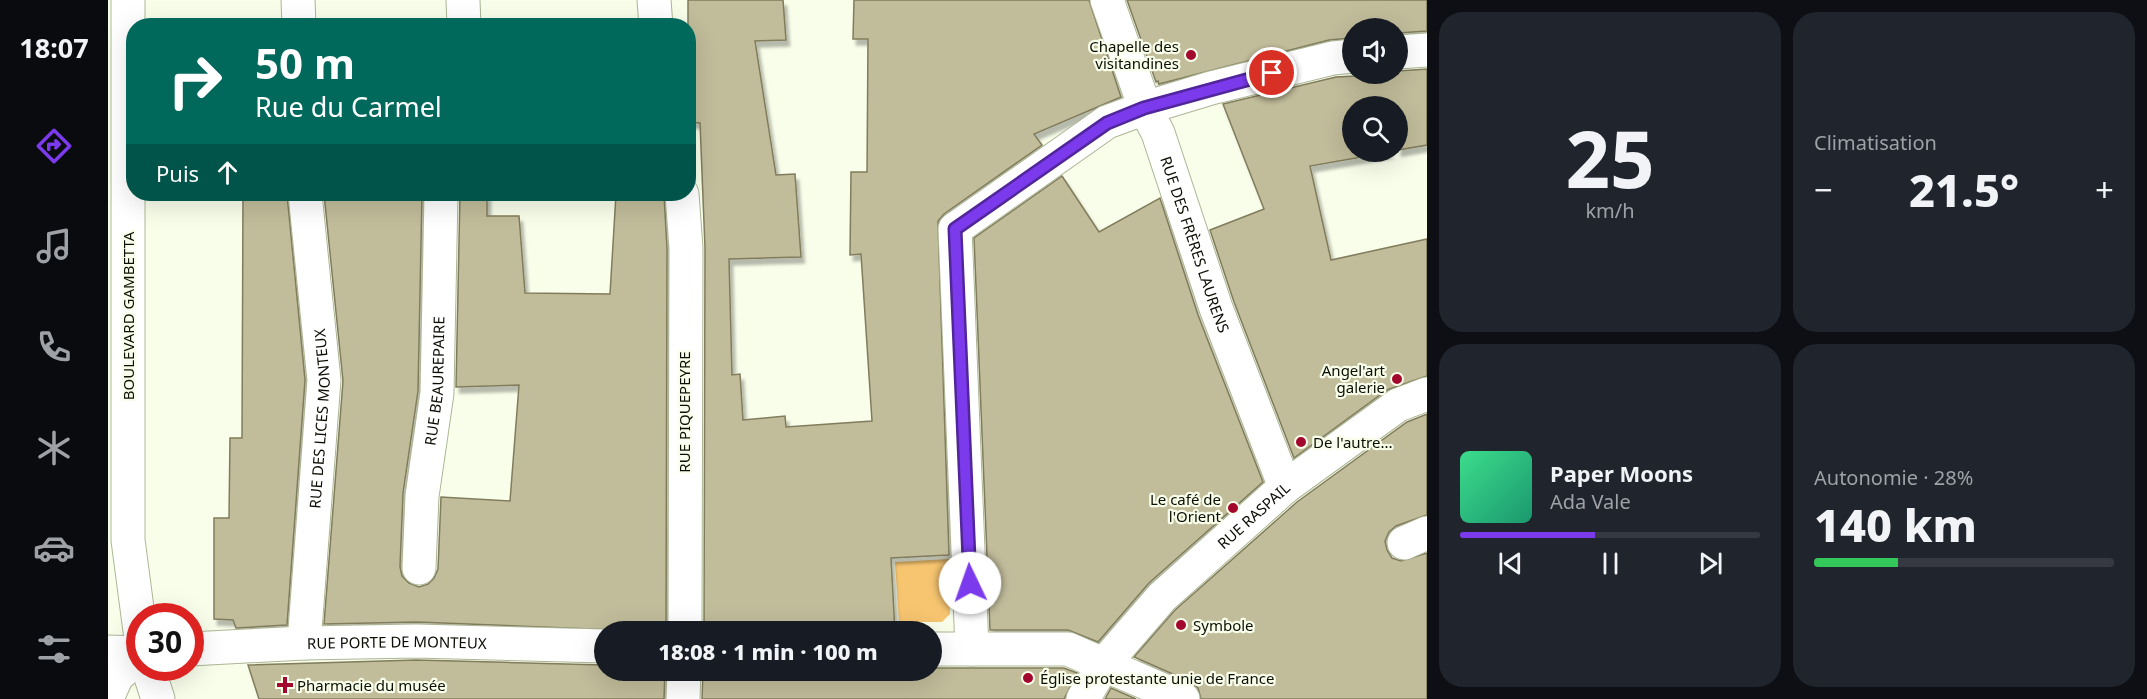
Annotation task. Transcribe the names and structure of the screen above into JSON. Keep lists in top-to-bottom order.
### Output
{
  "streets": {
    "street": [
      "RUE DES FRÈRES LAURENS",
      "BOULEVARD GAMBETTA",
      "RUE BEAUREPAIRE",
      "RUE PIQUEPEYRE",
      "RUE DES LICES MONTEUX",
      "RUE RASPAIL",
      "RUE PORTE DE MONTEUX"
    ]
  },
  "crossings": [
    ["RUE DES FRÈRES LAURENS", "RUE RASPAIL"],
    ["RUE DES LICES MONTEUX", "RUE PORTE DE MONTEUX"]
  ],
  "places": {
    "other": [
      "Chapelle des visitandines",
      "Angel'art galerie",
      "De l'autre...",
      "Le café de l'Orient",
      "Symbole",
      "Église protestante unie de France"
    ],
    "health": ["Pharmacie du musée"]
  },
  "page": {
    "tabs": "18:07",
    "tile": [
      ["25", "km/h"],
      "Climatisation",
      ["Autonomie · 28%", "140 km"]
    ],
    "turn": ["50 m", "Rue du Carmel"],
    "then": "Puis",
    "heat": ["−", "21.5°", "+"],
    "song": ["Paper Moons", "Ada Vale"],
    "limit": "30",
    "trip": "18:08 · 1 min · 100 m"
  }
}
